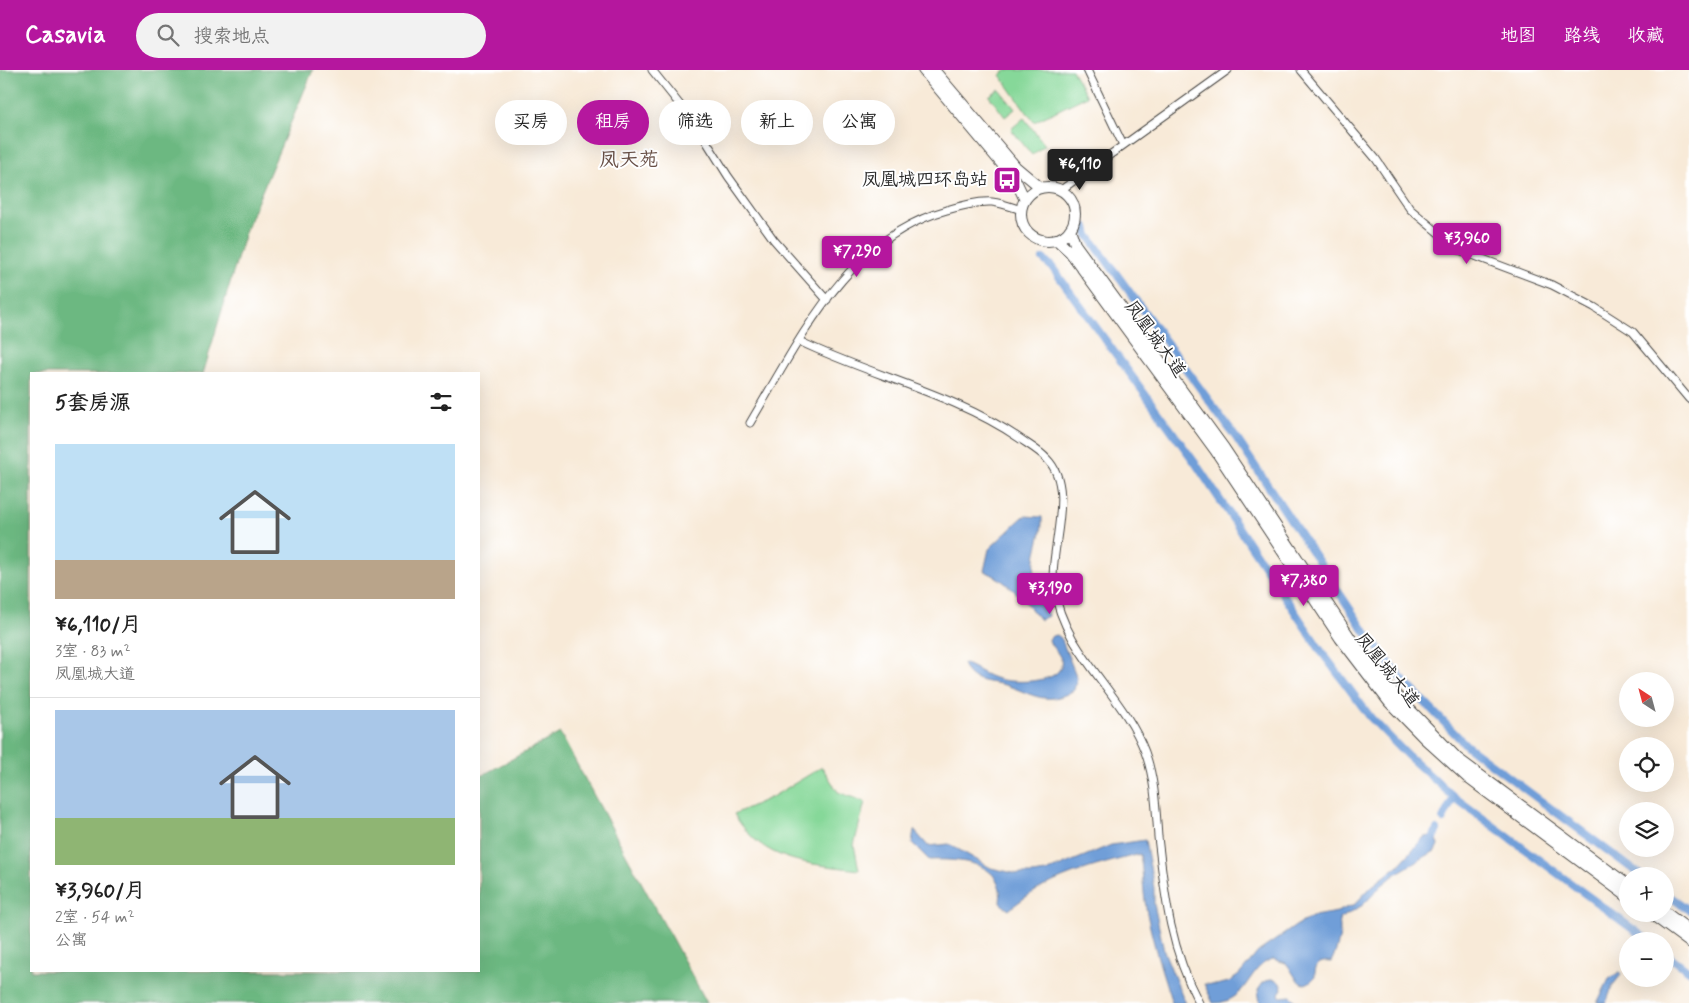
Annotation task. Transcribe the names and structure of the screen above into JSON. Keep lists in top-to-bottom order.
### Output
{
  "streets": {
    "main road": ["凤凰城大道"]
  },
  "districts": ["凤天苑"],
  "places": {
    "bus stop": ["凤凰城四环岛站"]
  },
  "north": "top left",
  "page": {
    "header": "Casavia",
    "search": "搜索地点",
    "nav": ["地图", "路线", "收藏"],
    "chip": [
      "买房",
      "租房",
      "筛选",
      "新上",
      "公寓"
    ],
    "price": [
      "¥6,110",
      "¥3,960",
      "¥7,290",
      "¥7,380",
      "¥3,190"
    ],
    "heading": "5套房源",
    "list": [
      {
        "name": "¥6,110/月",
        "note": "3室 · 83 m² · 凤凰城大道"
      },
      {
        "name": "¥3,960/月",
        "note": "2室 · 54 m² · 公寓"
      }
    ],
    "map_buttons": ["+", "−"]
  }
}
